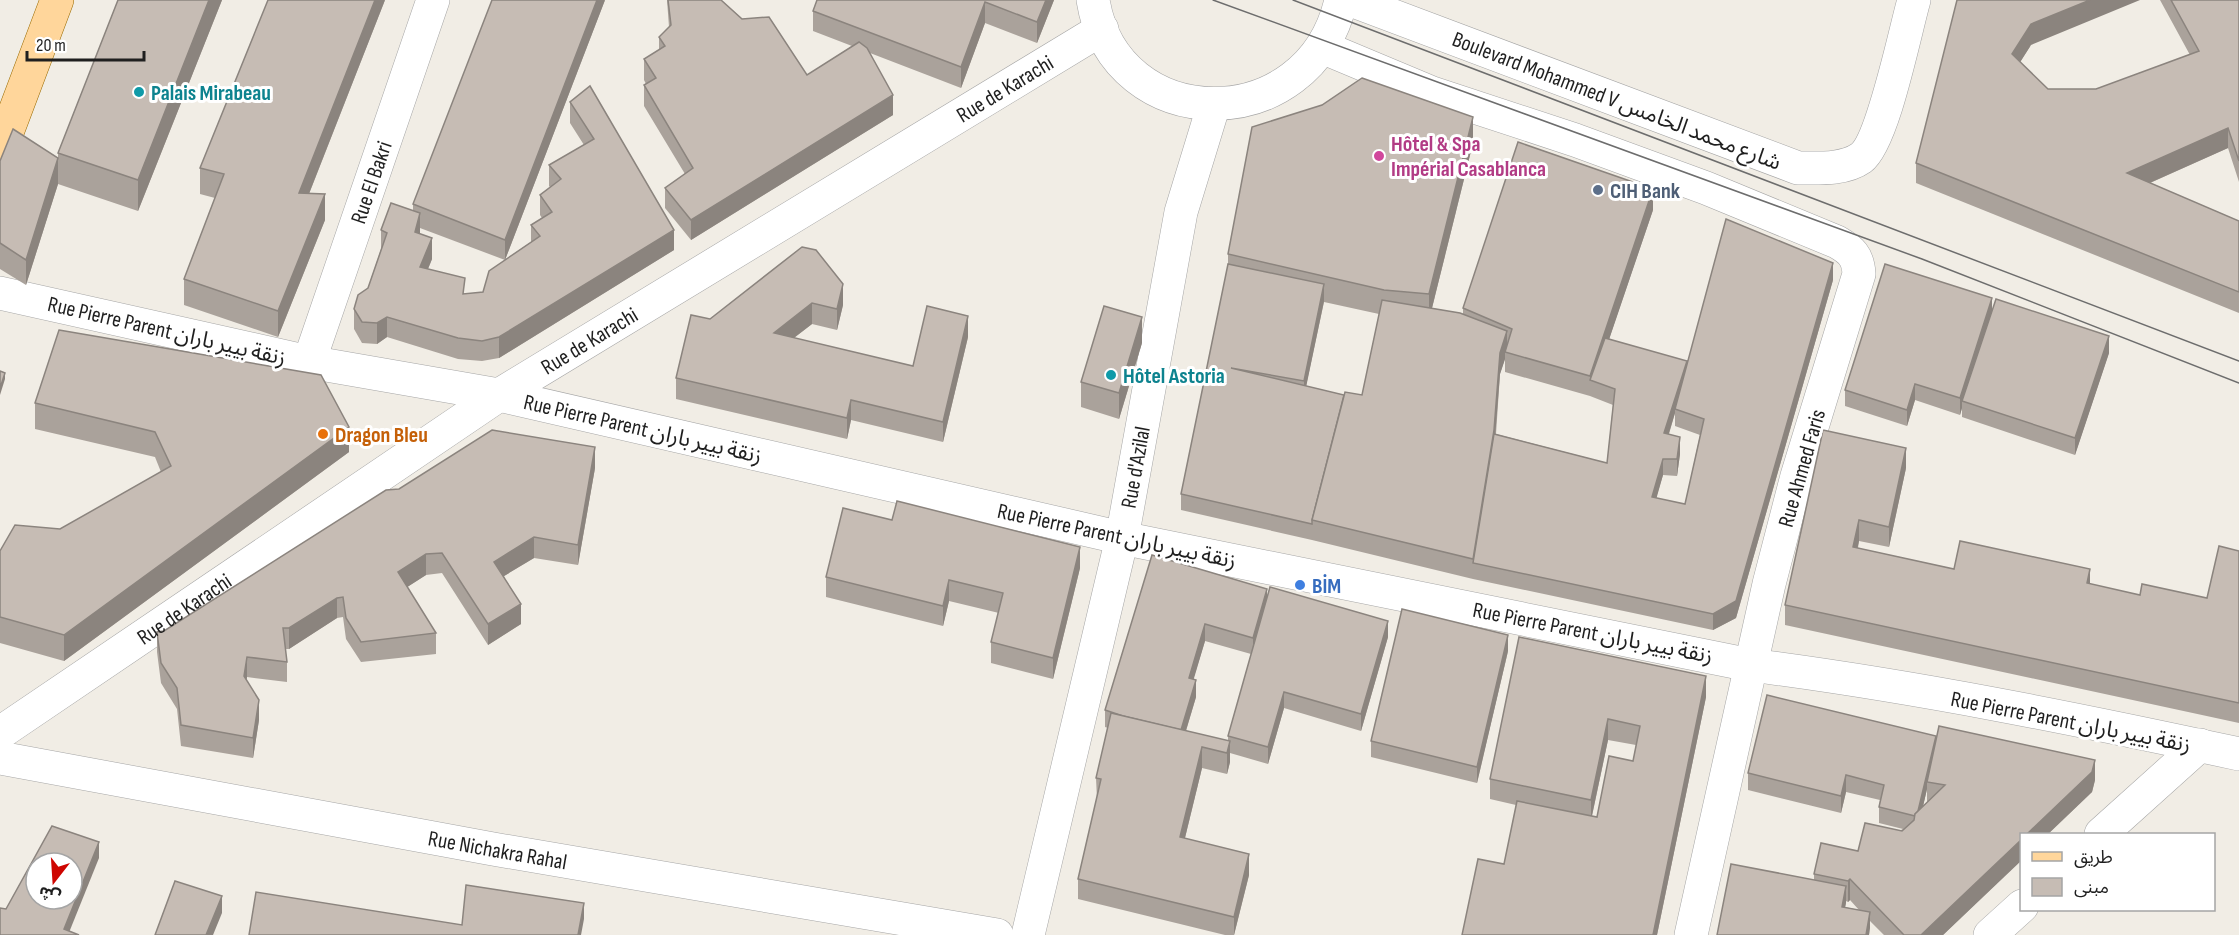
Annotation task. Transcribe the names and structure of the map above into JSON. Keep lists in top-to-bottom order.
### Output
{
  "streets": {
    "street": [
      "Rue de Karachi",
      "Boulevard Mohammed V شارع محمد الخامس",
      "Rue El Bakri",
      "Rue Pierre Parent زنقة بيير باران",
      "Rue d'Azilal",
      "Rue Ahmed Faris",
      "Rue Nichakra Rahal"
    ]
  },
  "crossings": [
    ["Rue de Karachi", "Rue Pierre Parent زنقة بيير باران"],
    ["Rue El Bakri", "Rue Pierre Parent زنقة بيير باران"],
    ["Rue Pierre Parent زنقة بيير باران", "Rue d'Azilal"],
    ["Rue Pierre Parent زنقة بيير باران", "Rue Ahmed Faris"]
  ],
  "places": [
    "Palais Mirabeau",
    "Hôtel & Spa Impérial Casablanca",
    "CIH Bank",
    "Hôtel Astoria",
    "Dragon Bleu",
    "BİM"
  ],
  "legend": ["طريق", "مبنى"],
  "scale_bar": "20 m",
  "north": "bottom"
}
